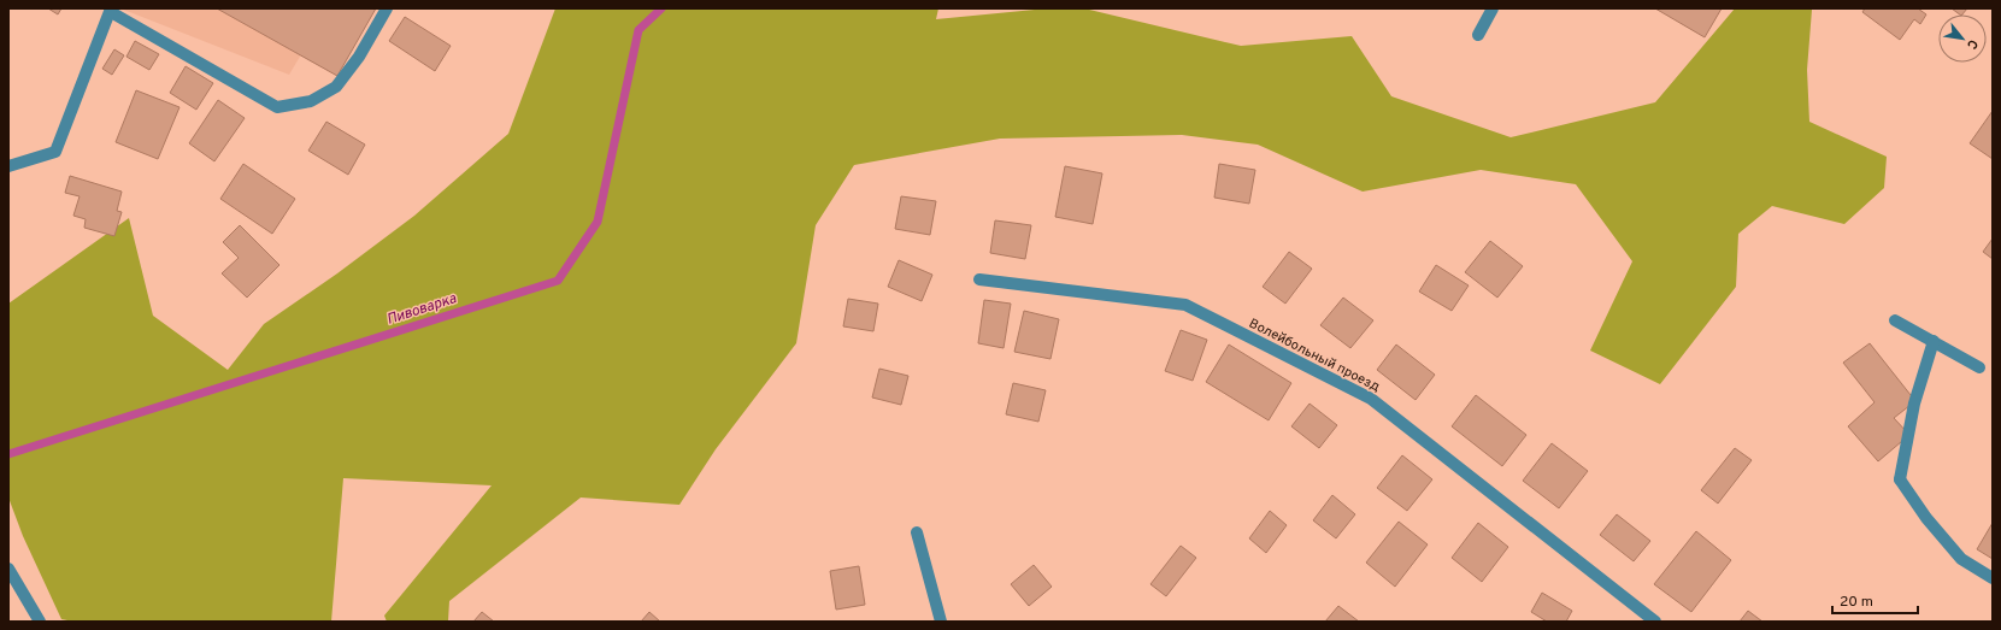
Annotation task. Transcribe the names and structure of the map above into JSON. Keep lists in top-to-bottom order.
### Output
{
  "streets": {
    "street": ["Волейбольный проезд"]
  },
  "water": ["Пивоварка"],
  "scale_bar": "20 m",
  "north": "bottom right"
}
